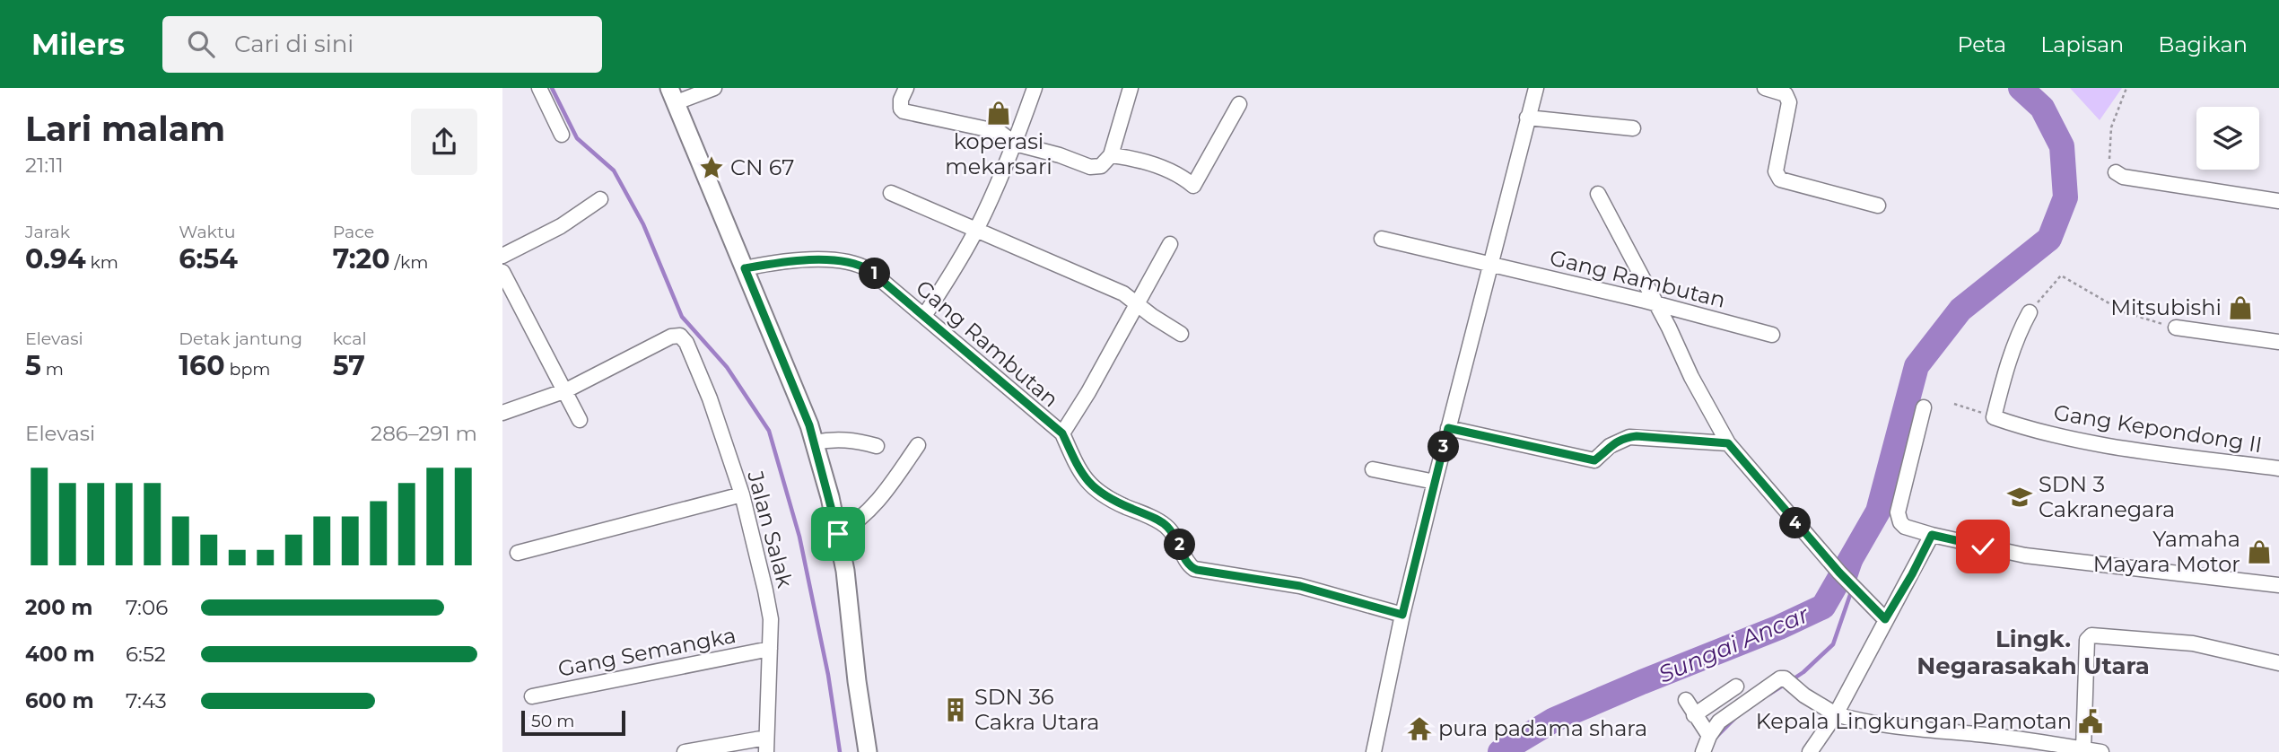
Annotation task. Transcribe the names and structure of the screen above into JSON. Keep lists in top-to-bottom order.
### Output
{
  "streets": {
    "street": [
      "Gang Rambutan",
      "Gang Kepondong II",
      "Jalan Salak",
      "Gang Semangka"
    ]
  },
  "crossings": [
    ["Jalan Salak", "Gang Semangka"]
  ],
  "districts": ["Lingk. Negarasakah Utara"],
  "water": ["Sungai Ancar"],
  "places": {
    "shop": ["koperasi mekarsari", "Mitsubishi", "Yamaha Mayara Motor"],
    "place": ["CN 67"],
    "school or university": ["SDN 3 Cakranegara"],
    "building": ["SDN 36 Cakra Utara"],
    "public building": ["Kepala Lingkungan Pamotan"],
    "temple": ["pura padama shara"]
  },
  "scale_bar": "50 m",
  "page": {
    "header": "Milers",
    "search": "Cari di sini",
    "nav": ["Peta", "Lapisan", "Bagikan"],
    "heading": ["Lari malam", "21:11"],
    "stats": [
      ["Jarak", "0.94 km"],
      ["Waktu", "6:54"],
      ["Pace", "7:20 /km"],
      ["Elevasi", "5 m"],
      ["Detak jantung", "160 bpm"],
      ["kcal", "57"]
    ],
    "pins": [
      "1",
      "3",
      "4",
      "2"
    ],
    "chart": ["Elevasi", "286–291 m"],
    "list": [
      {
        "name": "200 m",
        "note": "7:06"
      },
      {
        "name": "400 m",
        "note": "6:52"
      },
      {
        "name": "600 m",
        "note": "7:43"
      }
    ],
    "scale": "50 m"
  }
}
